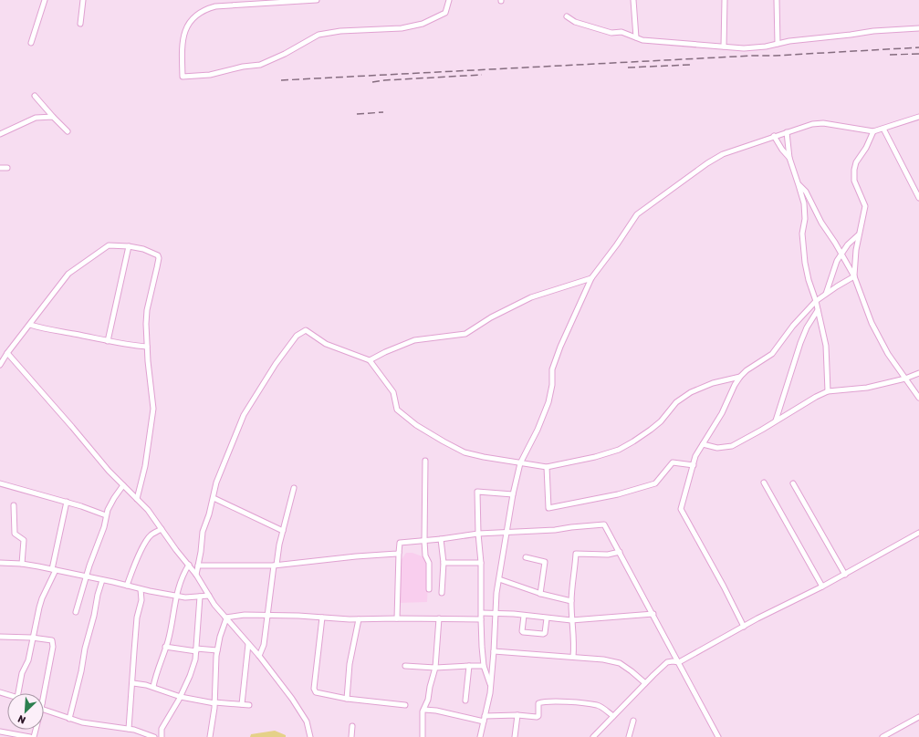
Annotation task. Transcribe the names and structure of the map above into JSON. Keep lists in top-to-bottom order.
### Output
{
  "north": "bottom left"
}
